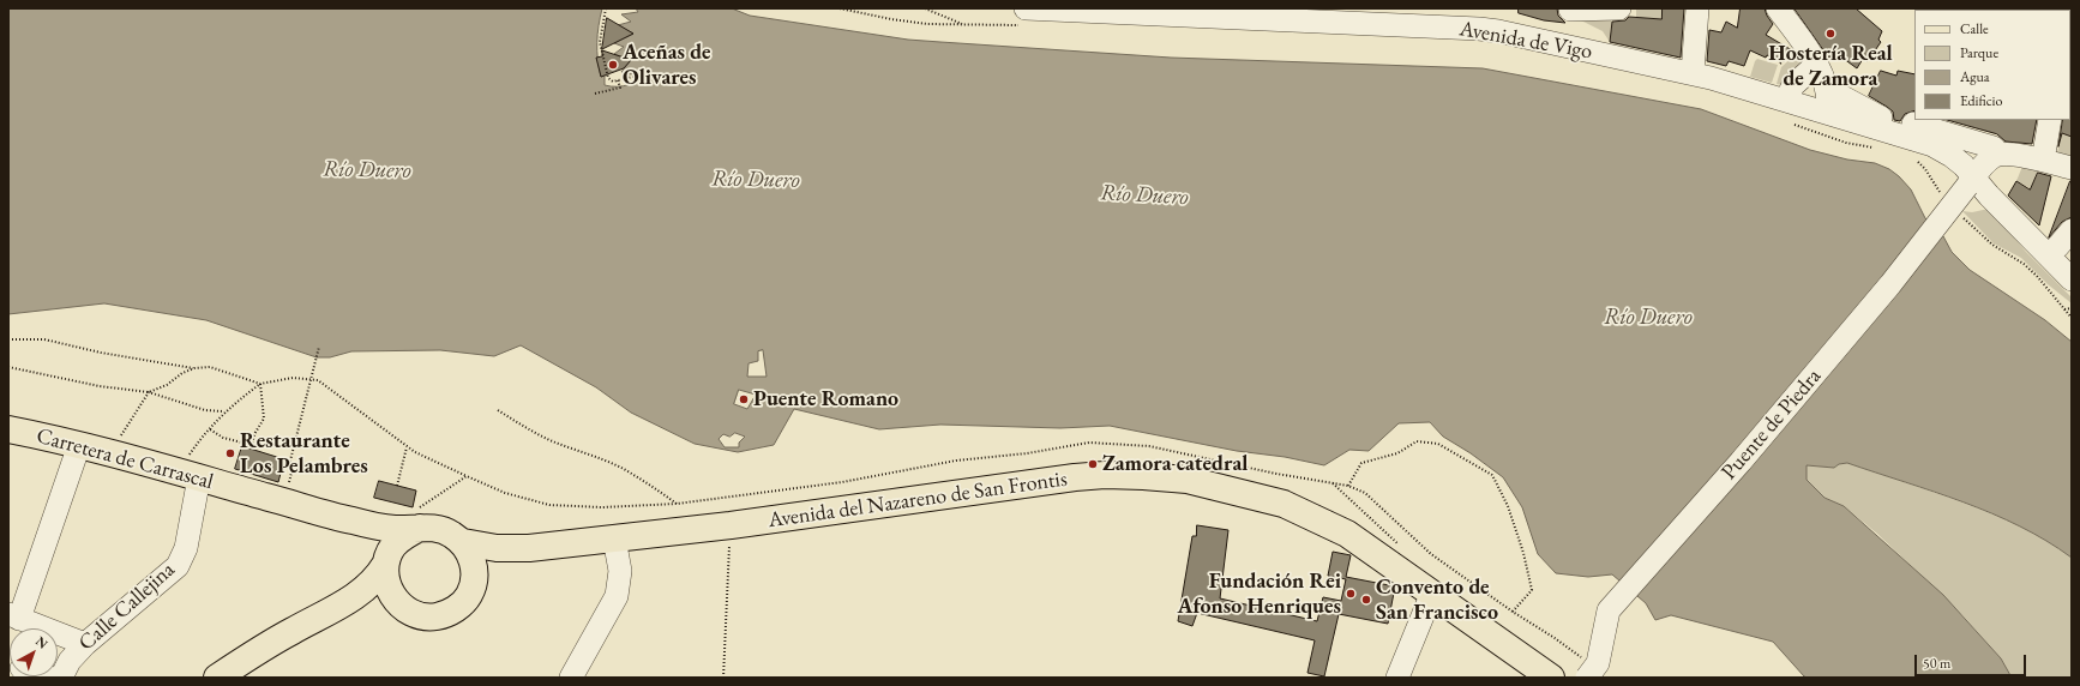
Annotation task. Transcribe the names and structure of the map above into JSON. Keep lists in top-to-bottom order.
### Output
{
  "streets": {
    "main road": ["Carretera de Carrascal", "Avenida del Nazareno de San Frontis"],
    "street": ["Avenida de Vigo", "Puente de Piedra", "Calle Callejina"]
  },
  "crossings": [
    ["Avenida de Vigo", "Puente de Piedra"],
    ["Carretera de Carrascal", "Avenida del Nazareno de San Frontis"],
    ["Carretera de Carrascal", "Calle Callejina"]
  ],
  "water": ["Río Duero"],
  "places": [
    "Hostería Real de Zamora",
    "Aceñas de Olivares",
    "Puente Romano",
    "Restaurante Los Pelambres",
    "Zamora catedral",
    "Fundación Rei Afonso Henriques",
    "Convento de San Francisco"
  ],
  "legend": [
    "Calle",
    "Parque",
    "Agua",
    "Edificio"
  ],
  "scale_bar": "50 m",
  "north": "top right"
}
